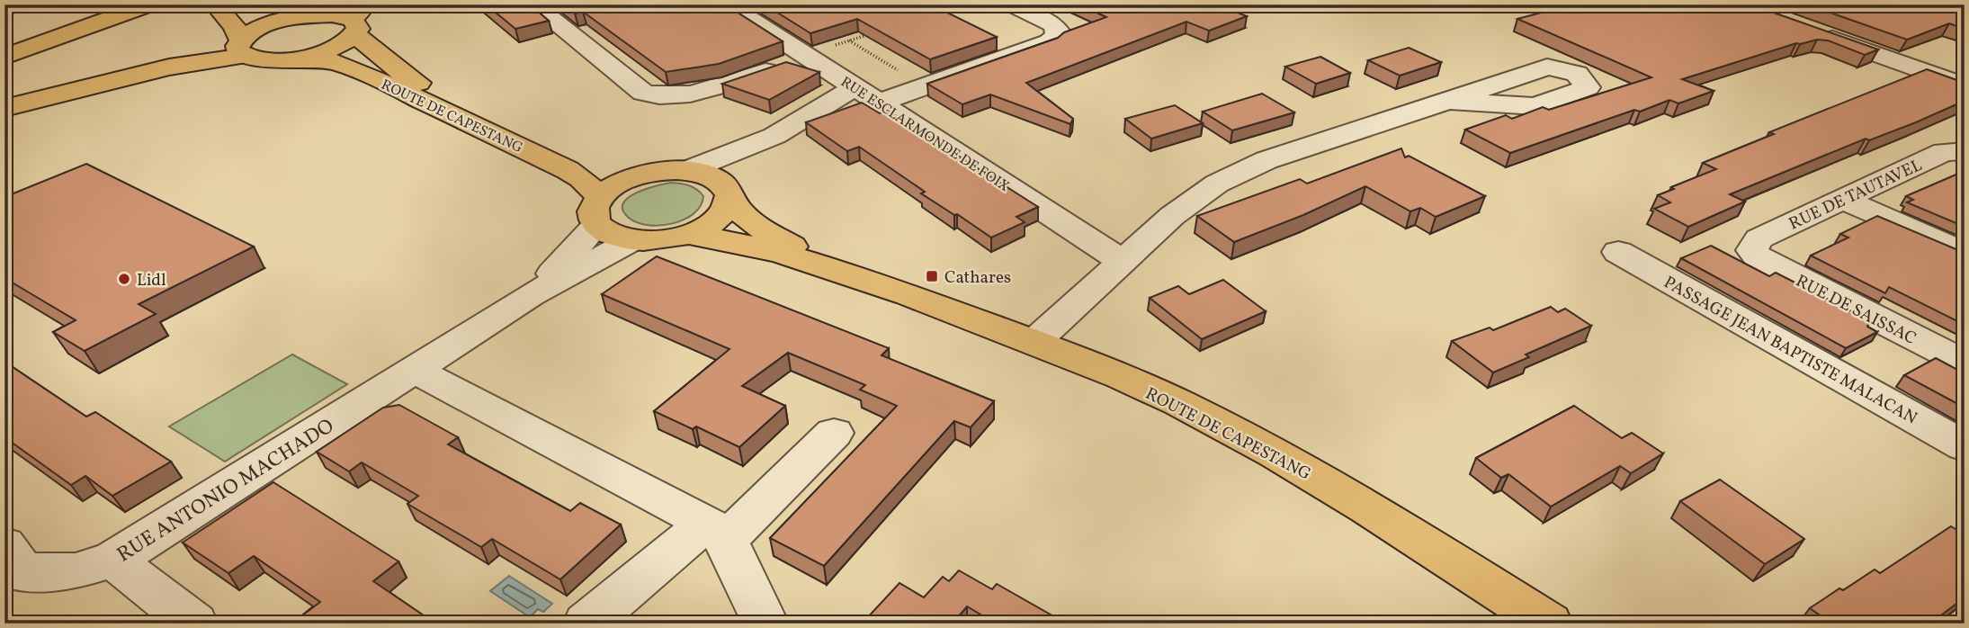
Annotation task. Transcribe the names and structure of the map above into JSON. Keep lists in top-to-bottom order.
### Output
{
  "streets": {
    "main road": ["ROUTE DE CAPESTANG"],
    "street": [
      "RUE ESCLARMONDE DE FOIX",
      "RUE DE TAUTAVEL",
      "RUE DE SAISSAC",
      "PASSAGE JEAN BAPTISTE MALACAN",
      "RUE ANTONIO MACHADO"
    ]
  },
  "crossings": [
    ["ROUTE DE CAPESTANG", "RUE ANTONIO MACHADO"],
    ["RUE DE TAUTAVEL", "RUE DE SAISSAC"]
  ],
  "places": {
    "transit": ["Cathares"],
    "other": ["Lidl"]
  }
}
